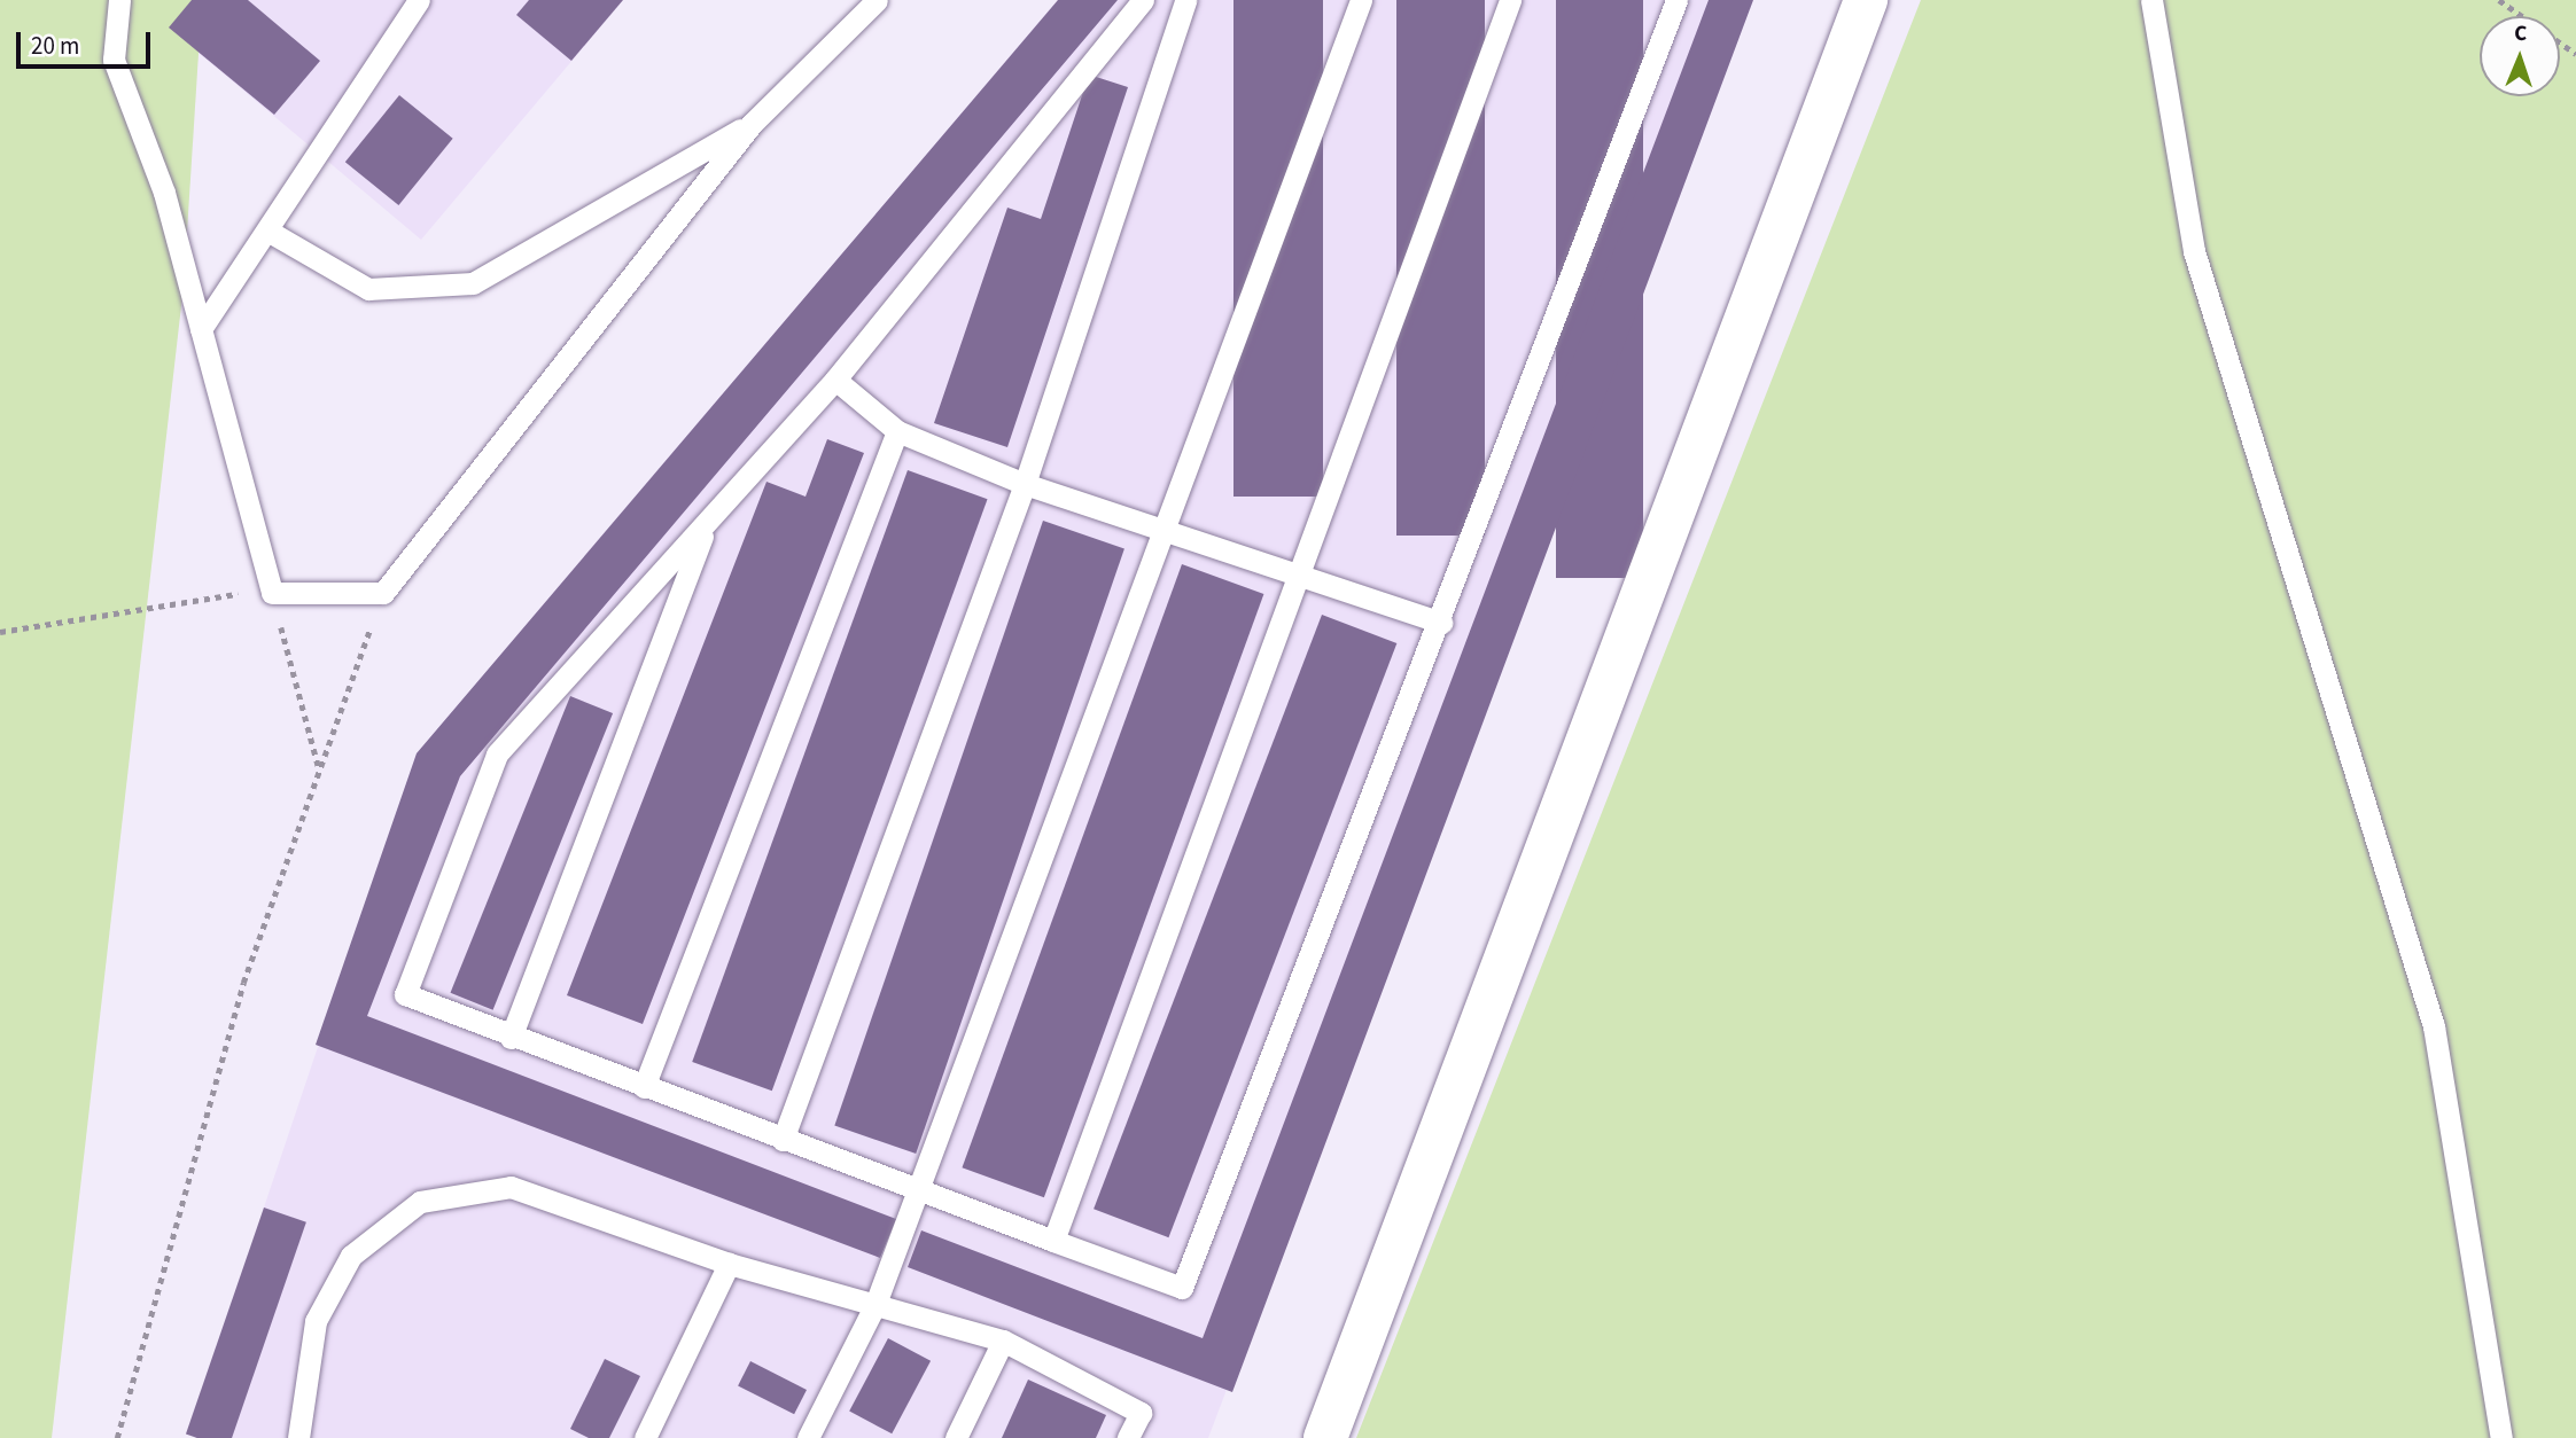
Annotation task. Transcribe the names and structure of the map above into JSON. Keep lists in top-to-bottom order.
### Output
{
  "scale_bar": "20 m",
  "north": "top"
}
